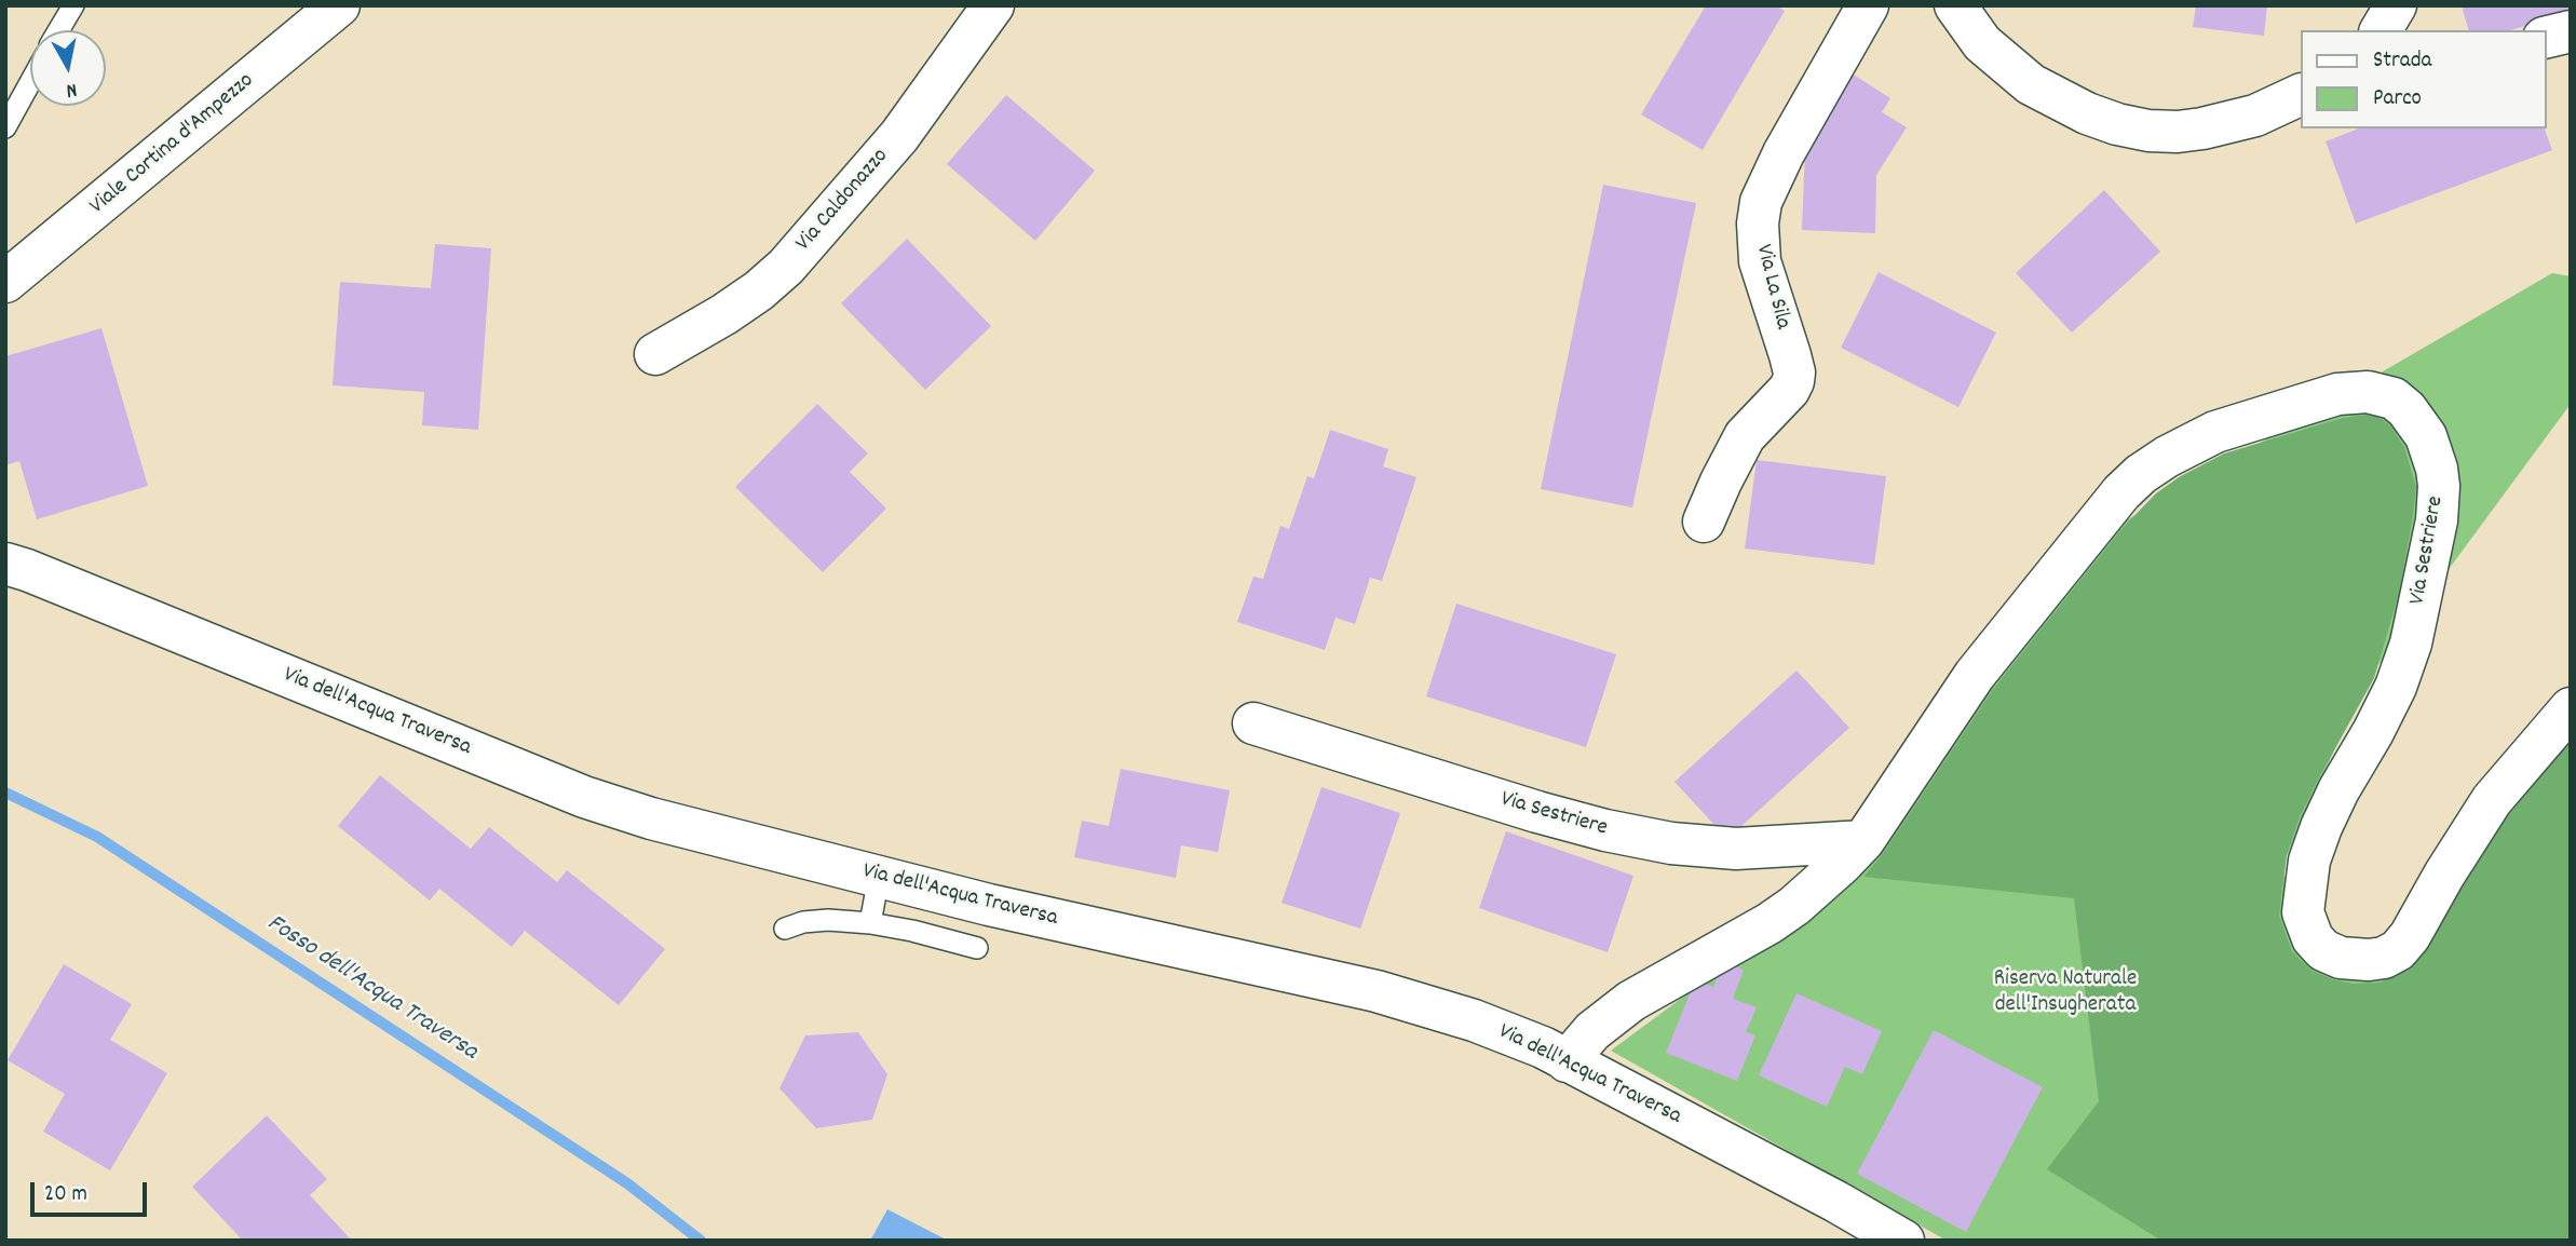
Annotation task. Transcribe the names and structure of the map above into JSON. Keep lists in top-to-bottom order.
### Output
{
  "streets": {
    "street": [
      "Viale Cortina d'Ampezzo",
      "Via Caldonazzo",
      "Via La Sila",
      "Via Sestriere",
      "Via dell'Acqua Traversa"
    ]
  },
  "crossings": [
    ["Via Sestriere", "Via dell'Acqua Traversa"]
  ],
  "water": ["Fosso dell'Acqua Traversa"],
  "parks": ["Riserva Naturale dell'Insugherata"],
  "legend": ["Strada", "Parco"],
  "scale_bar": "20 m",
  "north": "bottom"
}
